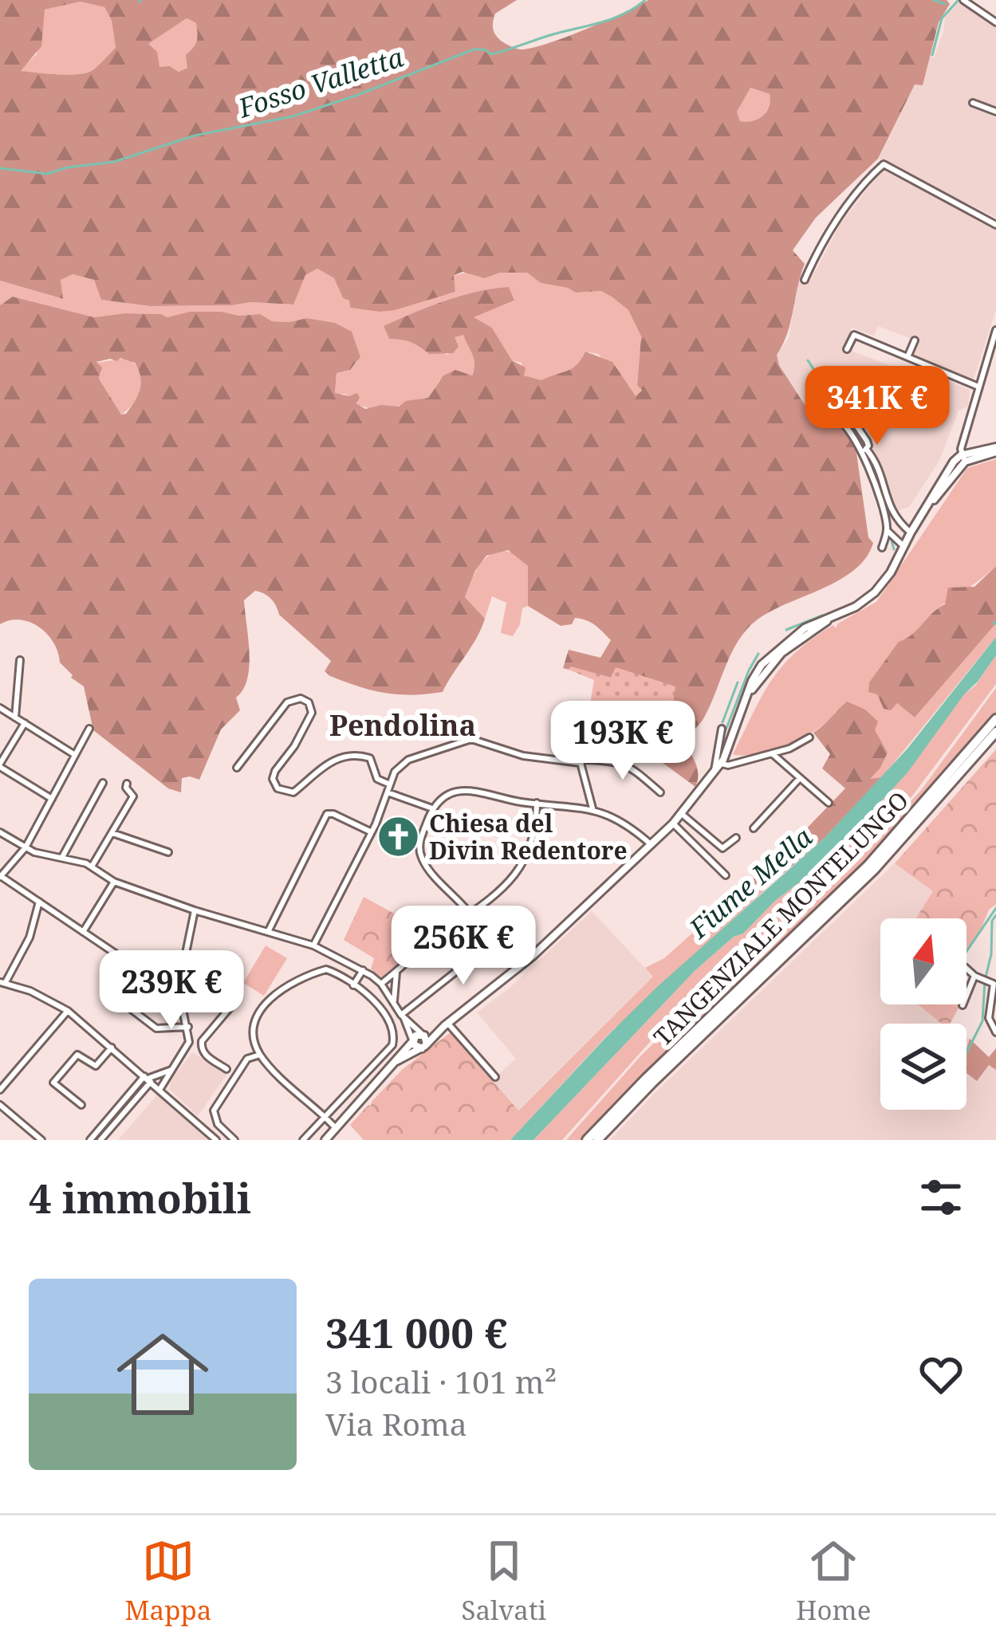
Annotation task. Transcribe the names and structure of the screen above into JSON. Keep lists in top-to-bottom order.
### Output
{
  "streets": {
    "highway": ["TANGENZIALE MONTELUNGO"]
  },
  "districts": ["Pendolina"],
  "water": ["Fosso Valletta", "Fiume Mella"],
  "places": {
    "church": ["Chiesa del Divin Redentore"]
  },
  "north": "top",
  "page": {
    "price": [
      "341K €",
      "193K €",
      "256K €",
      "239K €"
    ],
    "heading": "4 immobili",
    "list": [
      {
        "name": "341 000 €",
        "note": "3 locali · 101 m² · Via Roma"
      }
    ],
    "tabs": ["Mappa", "Salvati", "Home"]
  }
}
